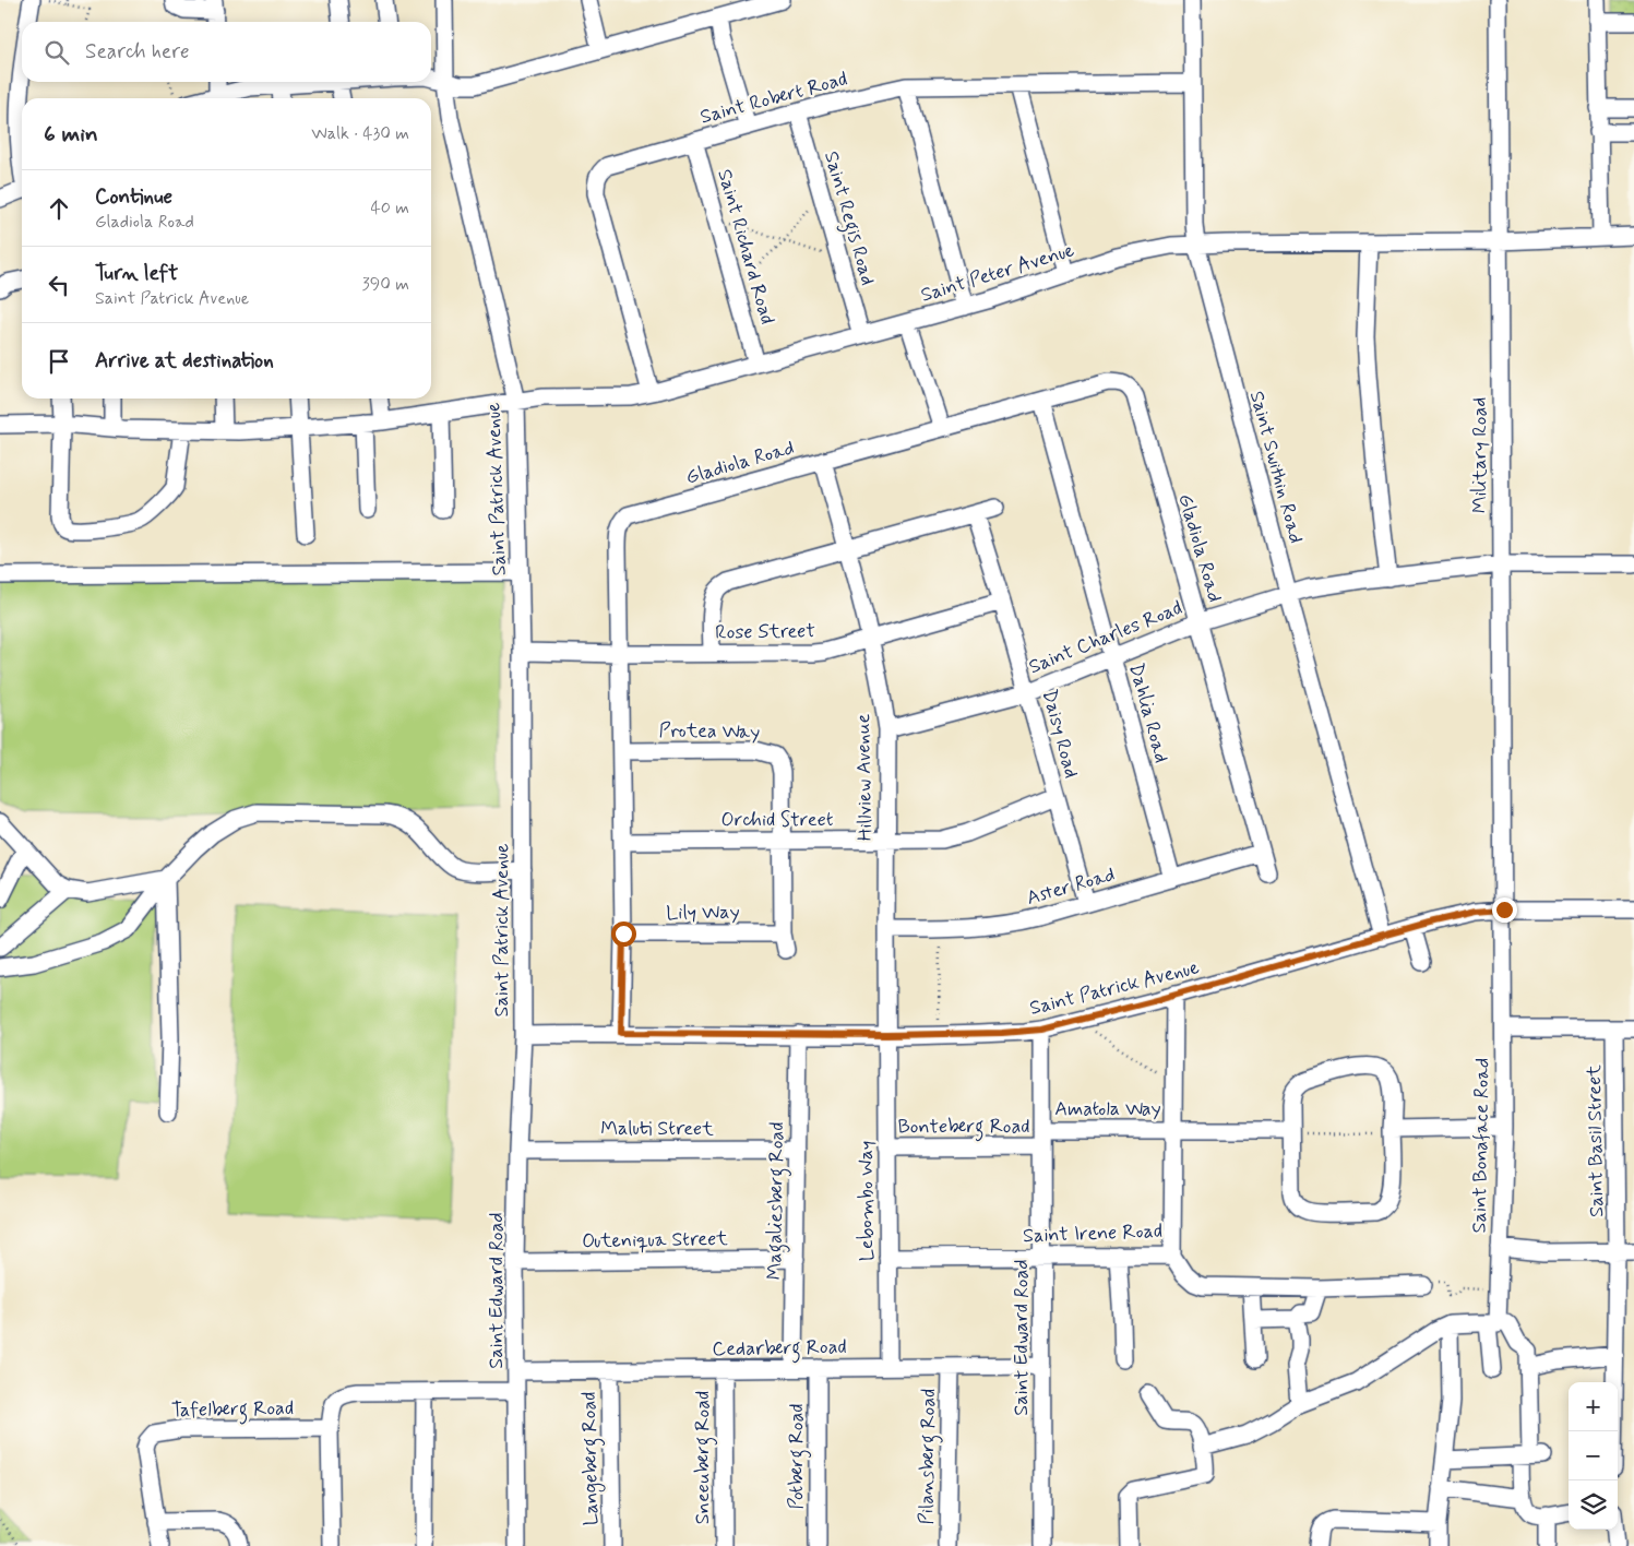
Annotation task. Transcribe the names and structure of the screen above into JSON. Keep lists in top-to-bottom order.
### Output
{
  "streets": {
    "street": [
      "Saint Robert Road",
      "Saint Regis Road",
      "Saint Richard Road",
      "Saint Peter Avenue",
      "Military Road",
      "Gladiola Road",
      "Saint Swithin Road",
      "Saint Patrick Avenue",
      "Rose Street",
      "Saint Charles Road",
      "Dahlia Road",
      "Protea Way",
      "Daisy Road",
      "Hillview Avenue",
      "Orchid Street",
      "Aster Road",
      "Lily Way",
      "Amatola Way",
      "Bonteberg Road",
      "Maluti Street",
      "Saint Basil Street",
      "Saint Bonaface Road",
      "Magaliesberg Road",
      "Lebombo Way",
      "Saint Irene Road",
      "Outeniqua Street",
      "Saint Edward Road",
      "Cedarberg Road",
      "Tafelberg Road",
      "Potberg Road",
      "Pilansberg Road",
      "Sneeuberg Road",
      "Langeberg Road"
    ]
  },
  "crossings": [
    ["Saint Robert Road", "Saint Regis Road"],
    ["Saint Robert Road", "Saint Richard Road"],
    ["Saint Robert Road", "Saint Peter Avenue"],
    ["Saint Robert Road", "Saint Swithin Road"],
    ["Saint Regis Road", "Saint Peter Avenue"],
    ["Saint Richard Road", "Saint Peter Avenue"],
    ["Saint Peter Avenue", "Military Road"],
    ["Saint Peter Avenue", "Saint Swithin Road"],
    ["Saint Peter Avenue", "Saint Patrick Avenue"],
    ["Military Road", "Saint Patrick Avenue"],
    ["Military Road", "Saint Charles Road"],
    ["Military Road", "Saint Bonaface Road"],
    ["Gladiola Road", "Saint Patrick Avenue"],
    ["Gladiola Road", "Rose Street"],
    ["Gladiola Road", "Saint Charles Road"],
    ["Gladiola Road", "Dahlia Road"],
    ["Gladiola Road", "Protea Way"],
    ["Gladiola Road", "Hillview Avenue"],
    ["Gladiola Road", "Orchid Street"],
    ["Gladiola Road", "Lily Way"],
    ["Saint Swithin Road", "Saint Patrick Avenue"],
    ["Saint Swithin Road", "Saint Charles Road"],
    ["Saint Patrick Avenue", "Rose Street"],
    ["Saint Patrick Avenue", "Hillview Avenue"],
    ["Saint Patrick Avenue", "Saint Bonaface Road"],
    ["Saint Patrick Avenue", "Magaliesberg Road"],
    ["Saint Patrick Avenue", "Lebombo Way"],
    ["Saint Patrick Avenue", "Saint Irene Road"],
    ["Saint Patrick Avenue", "Saint Edward Road"],
    ["Rose Street", "Daisy Road"],
    ["Rose Street", "Hillview Avenue"],
    ["Saint Charles Road", "Dahlia Road"],
    ["Saint Charles Road", "Daisy Road"],
    ["Saint Charles Road", "Hillview Avenue"],
    ["Dahlia Road", "Aster Road"],
    ["Protea Way", "Orchid Street"],
    ["Protea Way", "Lily Way"],
    ["Daisy Road", "Orchid Street"],
    ["Daisy Road", "Aster Road"],
    ["Hillview Avenue", "Orchid Street"],
    ["Hillview Avenue", "Aster Road"],
    ["Hillview Avenue", "Lebombo Way"],
    ["Orchid Street", "Lily Way"],
    ["Amatola Way", "Saint Irene Road"],
    ["Amatola Way", "Saint Edward Road"],
    ["Bonteberg Road", "Lebombo Way"],
    ["Bonteberg Road", "Saint Edward Road"],
    ["Maluti Street", "Magaliesberg Road"],
    ["Maluti Street", "Saint Edward Road"],
    ["Saint Basil Street", "Saint Bonaface Road"],
    ["Magaliesberg Road", "Outeniqua Street"],
    ["Magaliesberg Road", "Cedarberg Road"],
    ["Lebombo Way", "Saint Irene Road"],
    ["Lebombo Way", "Cedarberg Road"],
    ["Saint Irene Road", "Saint Edward Road"],
    ["Outeniqua Street", "Saint Edward Road"],
    ["Saint Edward Road", "Cedarberg Road"],
    ["Cedarberg Road", "Potberg Road"],
    ["Cedarberg Road", "Pilansberg Road"],
    ["Cedarberg Road", "Sneeuberg Road"],
    ["Cedarberg Road", "Langeberg Road"]
  ],
  "page": {
    "search": "Search here",
    "heading": ["6 min", "Walk · 430 m"],
    "list": [
      ["Continue", "Gladiola Road", "40 m"],
      ["Turn left", "Saint Patrick Avenue", "390 m"],
      "Arrive at destination"
    ],
    "map_buttons": ["+", "−"]
  }
}
